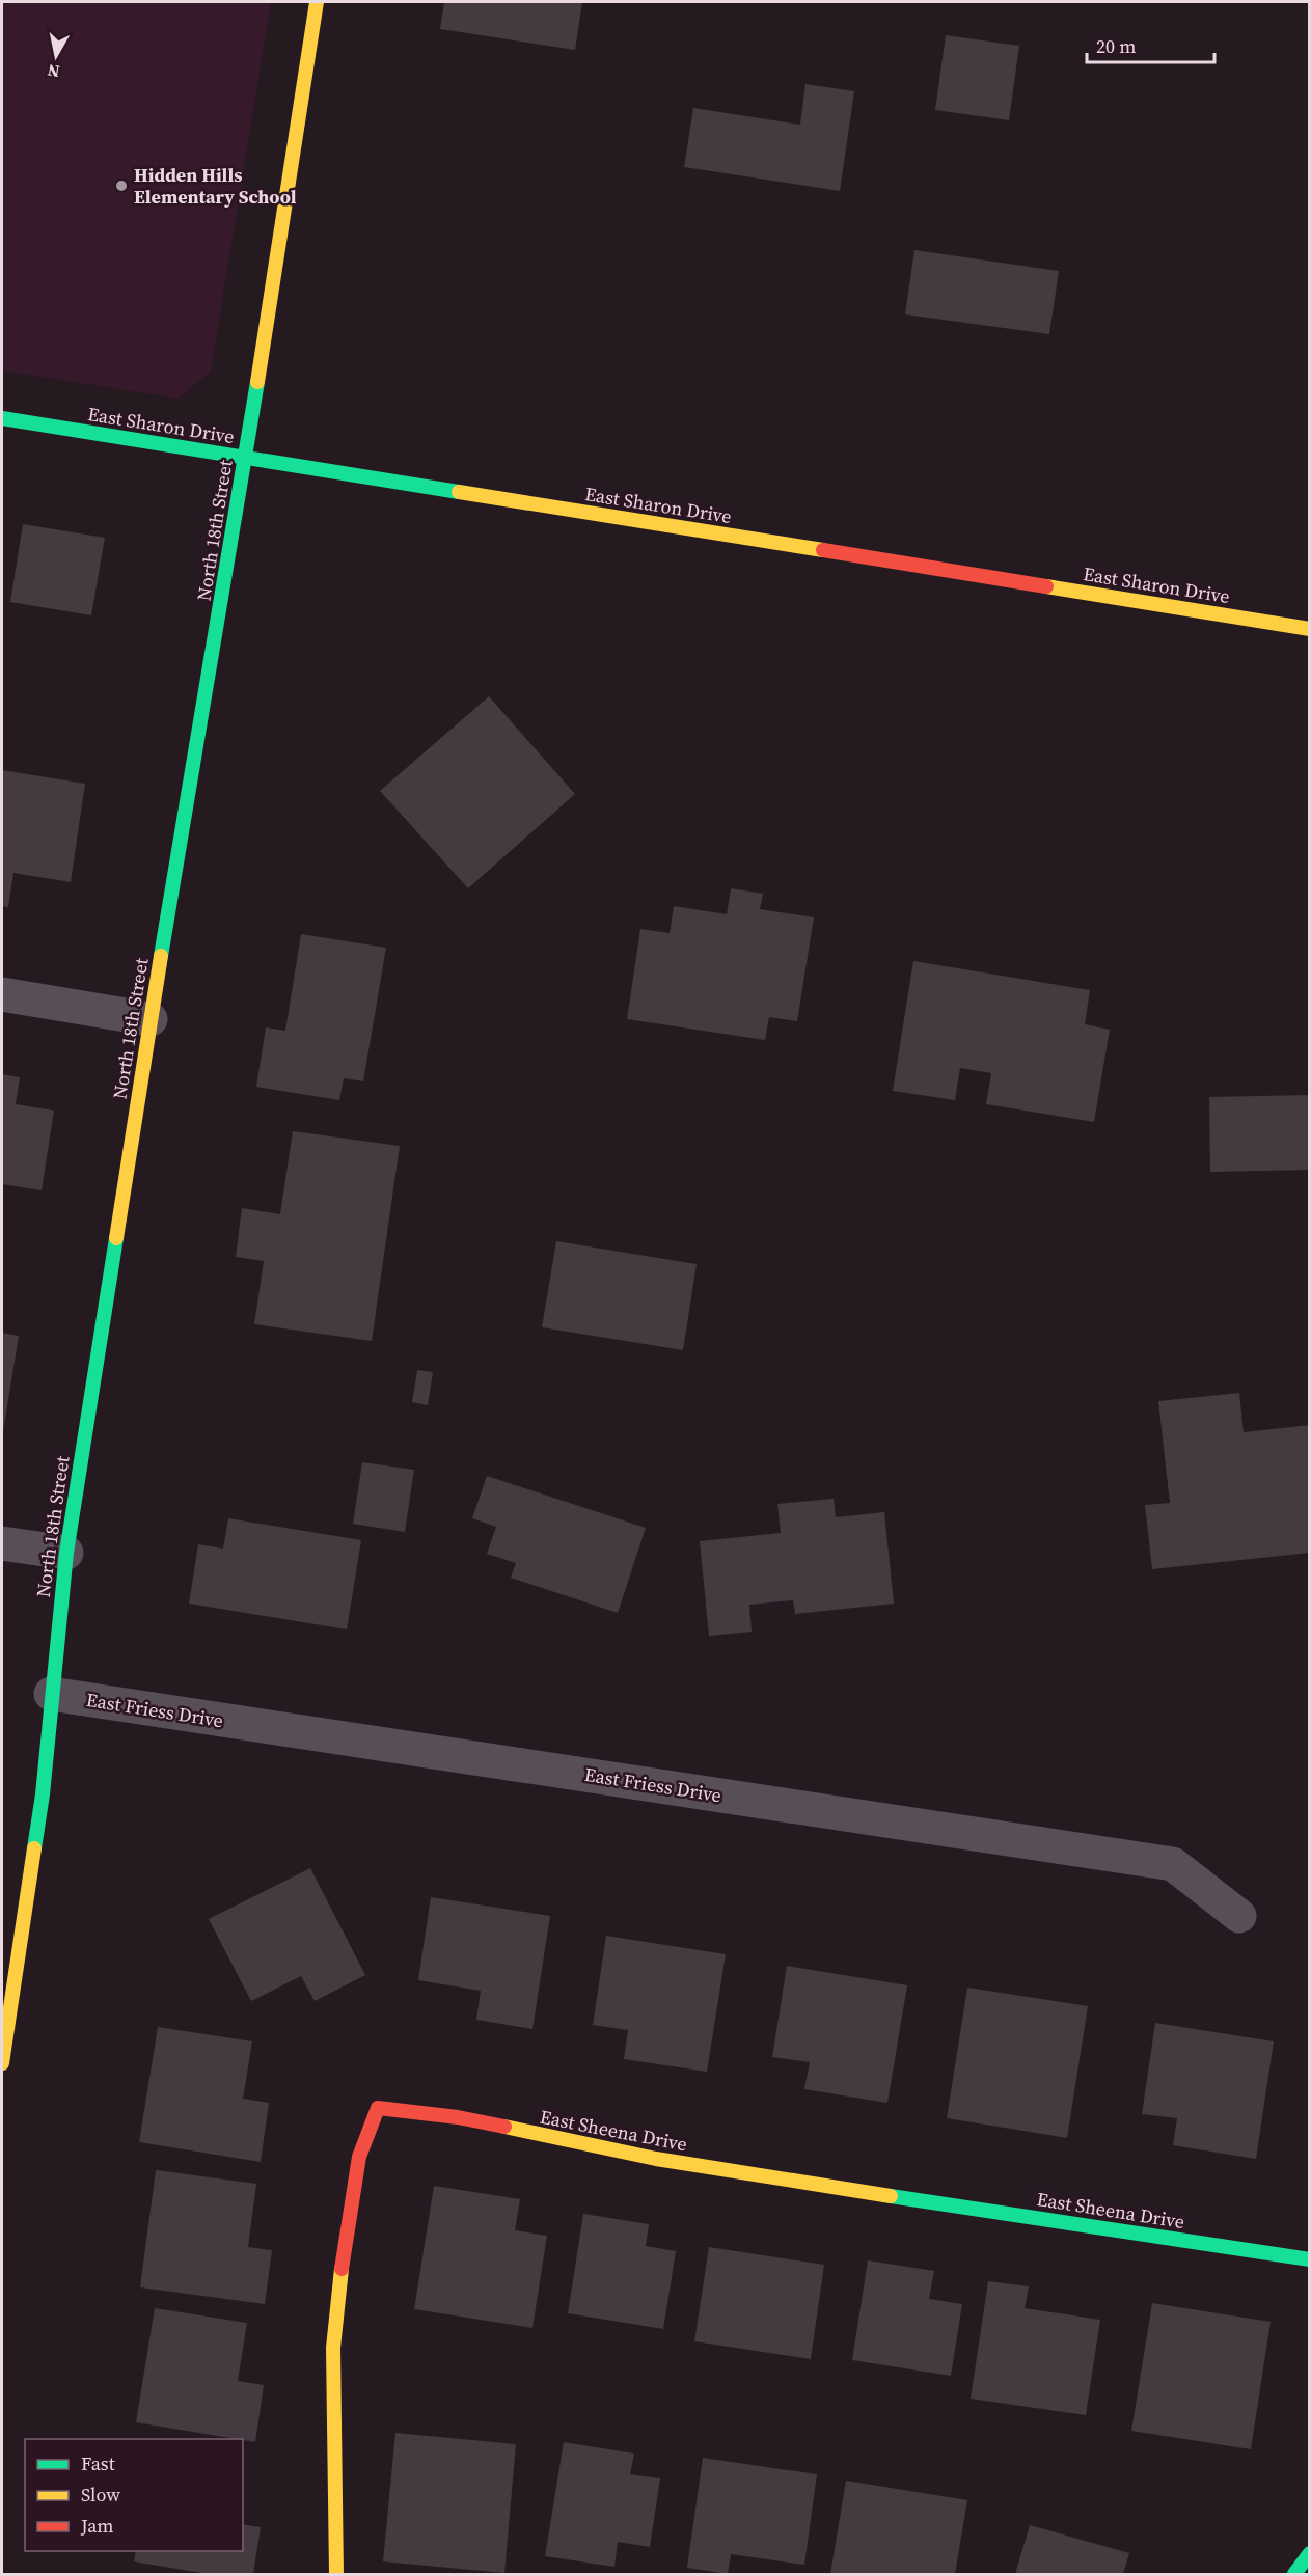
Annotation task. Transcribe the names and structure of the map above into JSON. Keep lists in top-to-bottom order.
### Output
{
  "streets": {
    "street": [
      "East Sharon Drive",
      "North 18th Street",
      "East Friess Drive",
      "East Sheena Drive"
    ]
  },
  "crossings": [
    ["East Sharon Drive", "North 18th Street"],
    ["North 18th Street", "East Friess Drive"]
  ],
  "places": ["Hidden Hills Elementary School"],
  "legend": ["Fast", "Slow", "Jam"],
  "scale_bar": "20 m",
  "north": "bottom"
}
